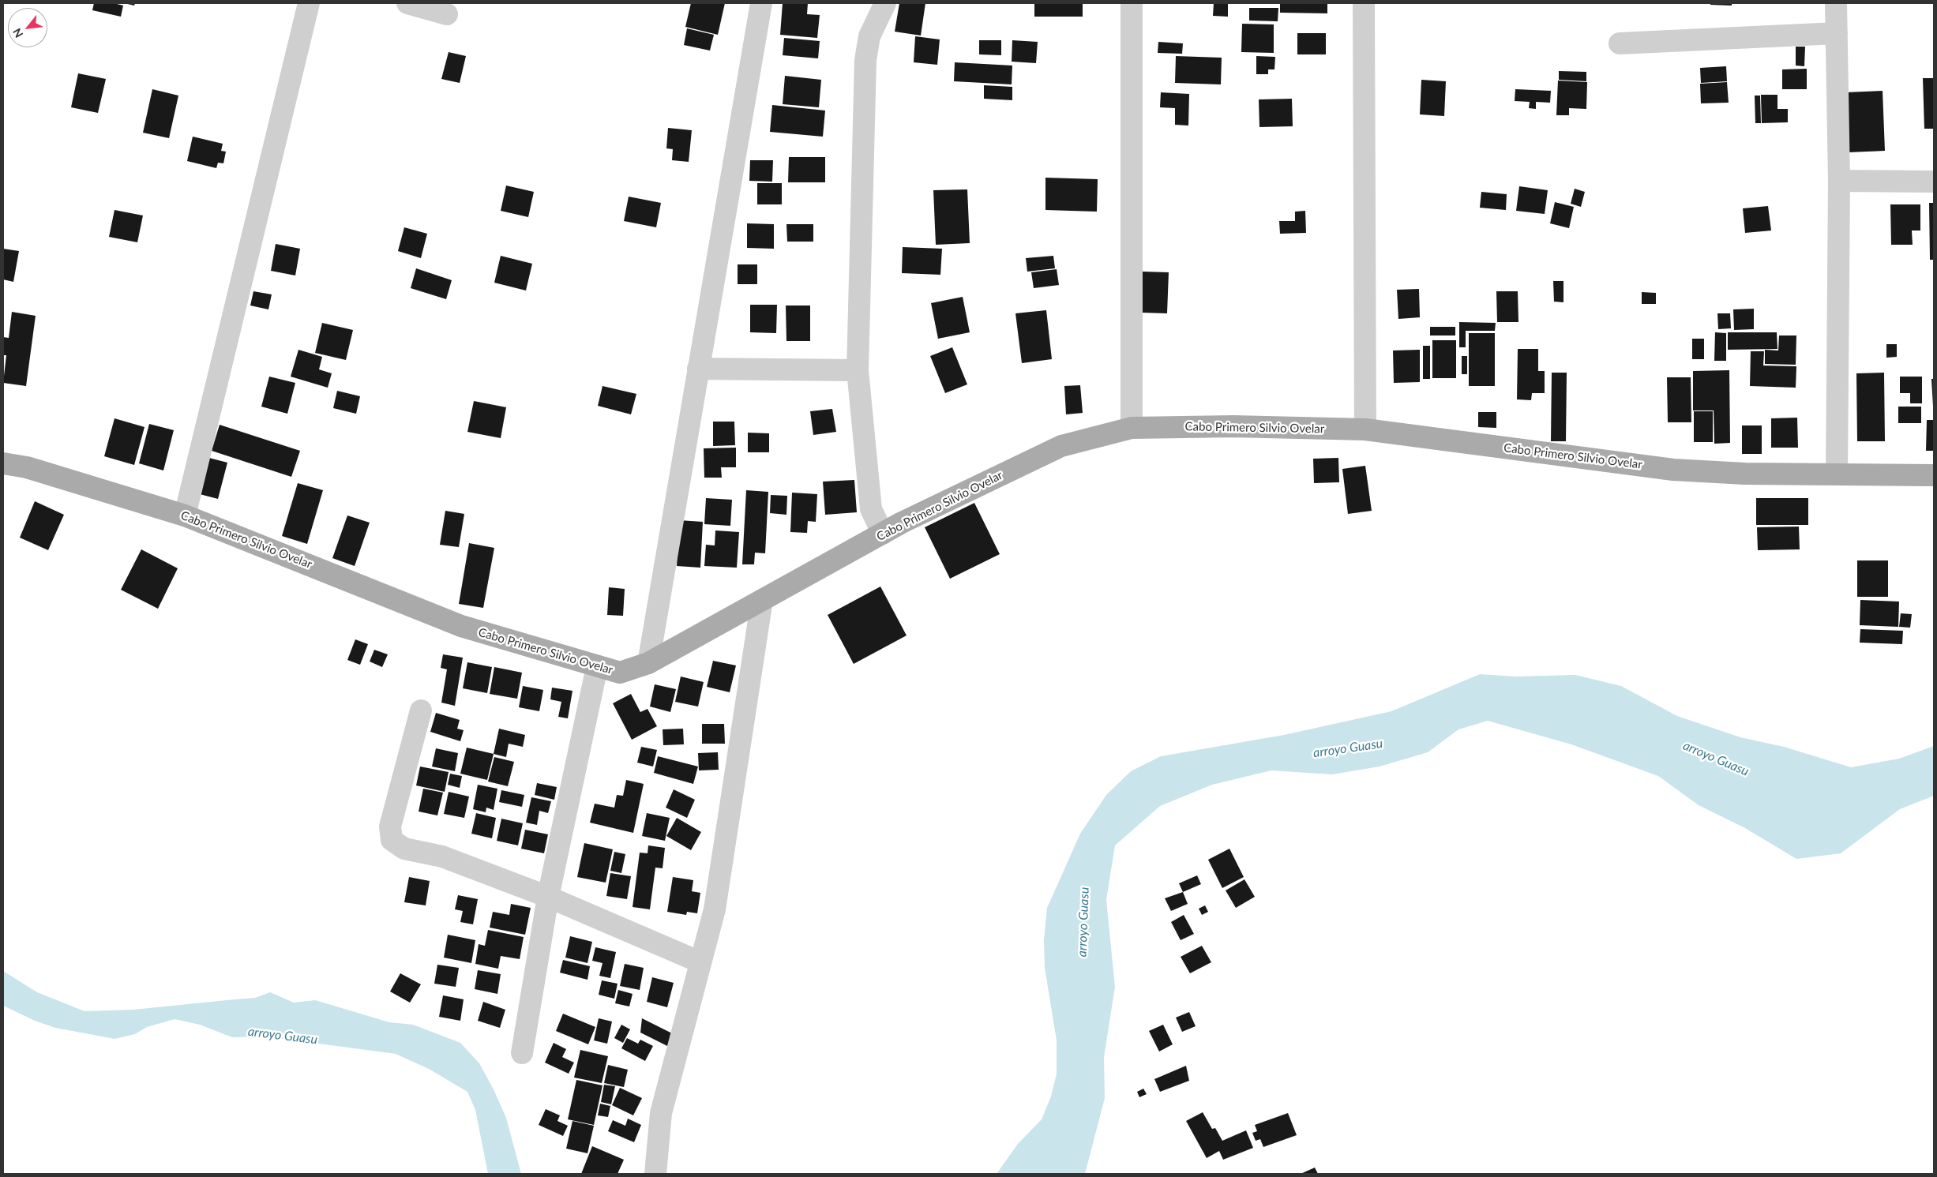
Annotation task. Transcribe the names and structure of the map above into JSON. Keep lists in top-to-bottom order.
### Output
{
  "streets": {
    "main road": ["Cabo Primero Silvio Ovelar"]
  },
  "water": ["arroyo Guasu"],
  "north": "bottom left"
}
